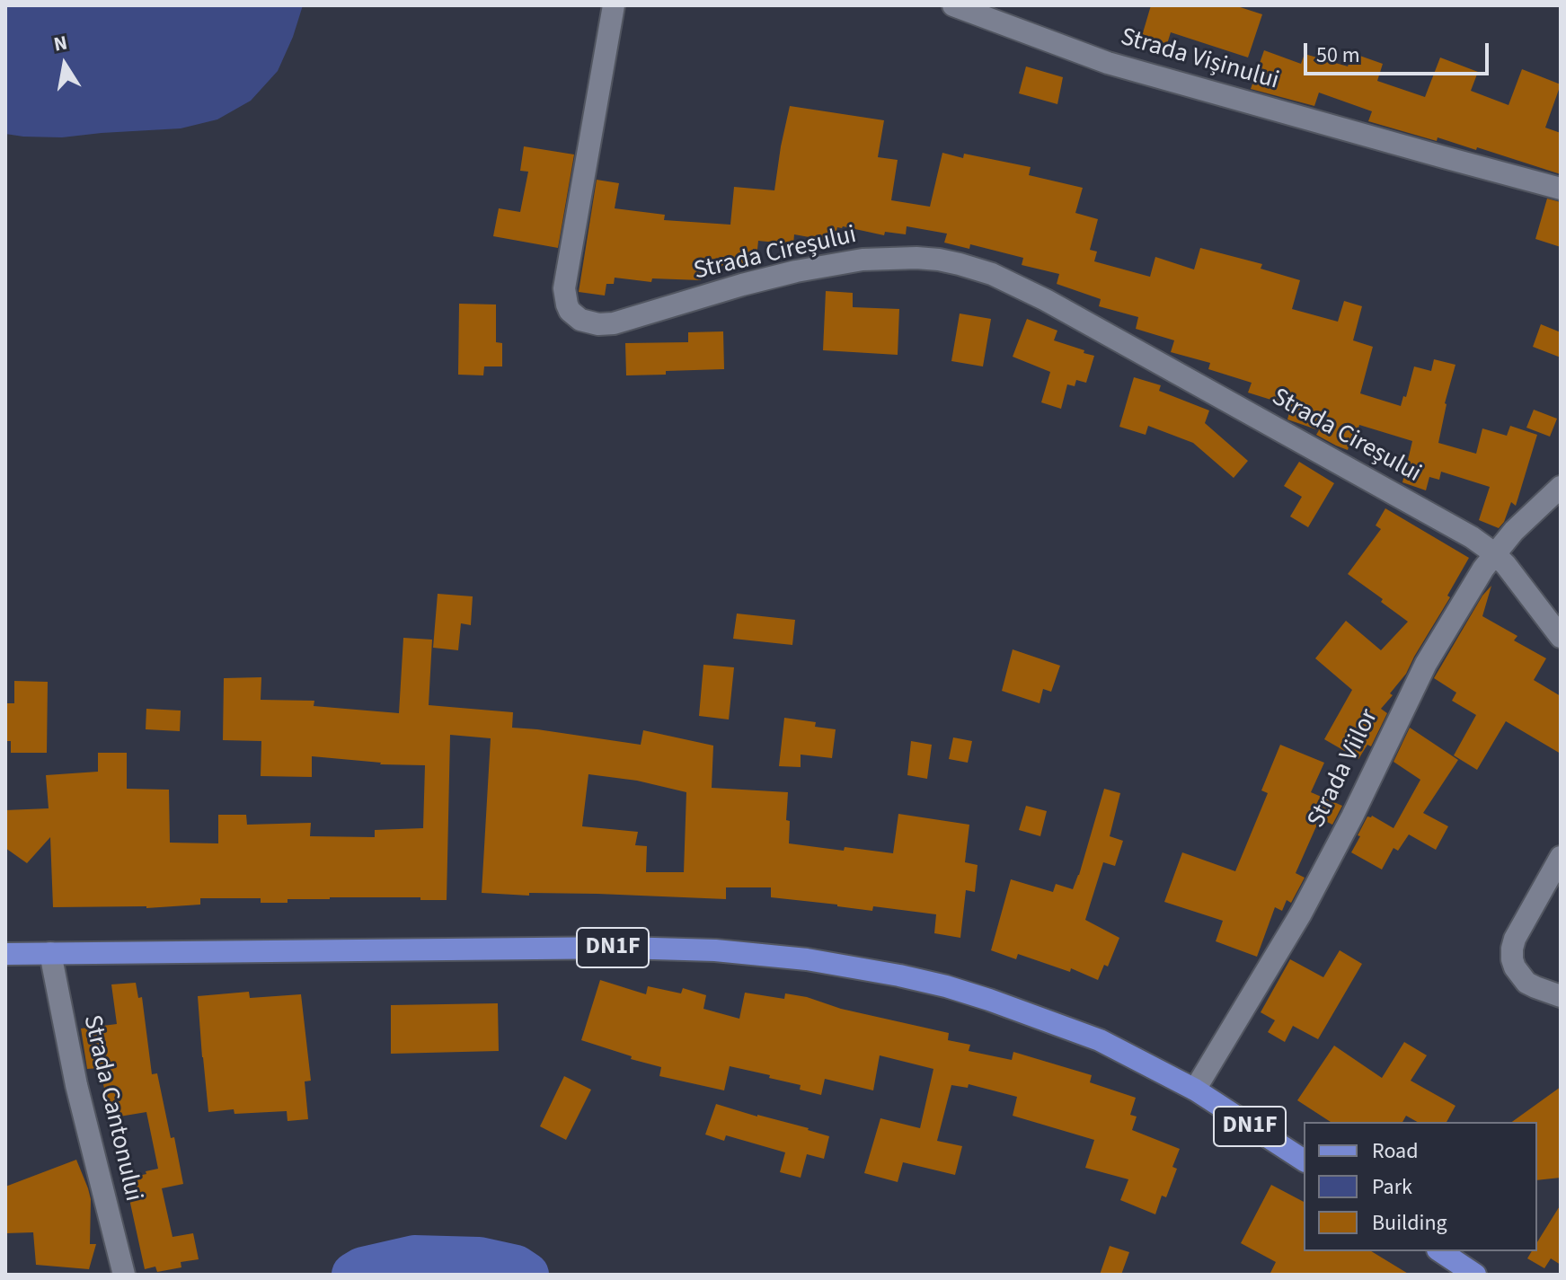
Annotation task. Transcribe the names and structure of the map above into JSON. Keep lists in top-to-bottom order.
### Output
{
  "streets": {
    "main road": ["DN1F"],
    "street": [
      "Strada Vișinului",
      "Strada Cireșului",
      "Strada Viilor",
      "Strada Cantonului"
    ]
  },
  "crossings": [
    ["Strada Cireșului", "Strada Viilor"],
    ["Strada Viilor", "DN1F"],
    ["DN1F", "Strada Cantonului"]
  ],
  "legend": ["Road", "Park", "Building"],
  "scale_bar": "50 m",
  "north": "top"
}
